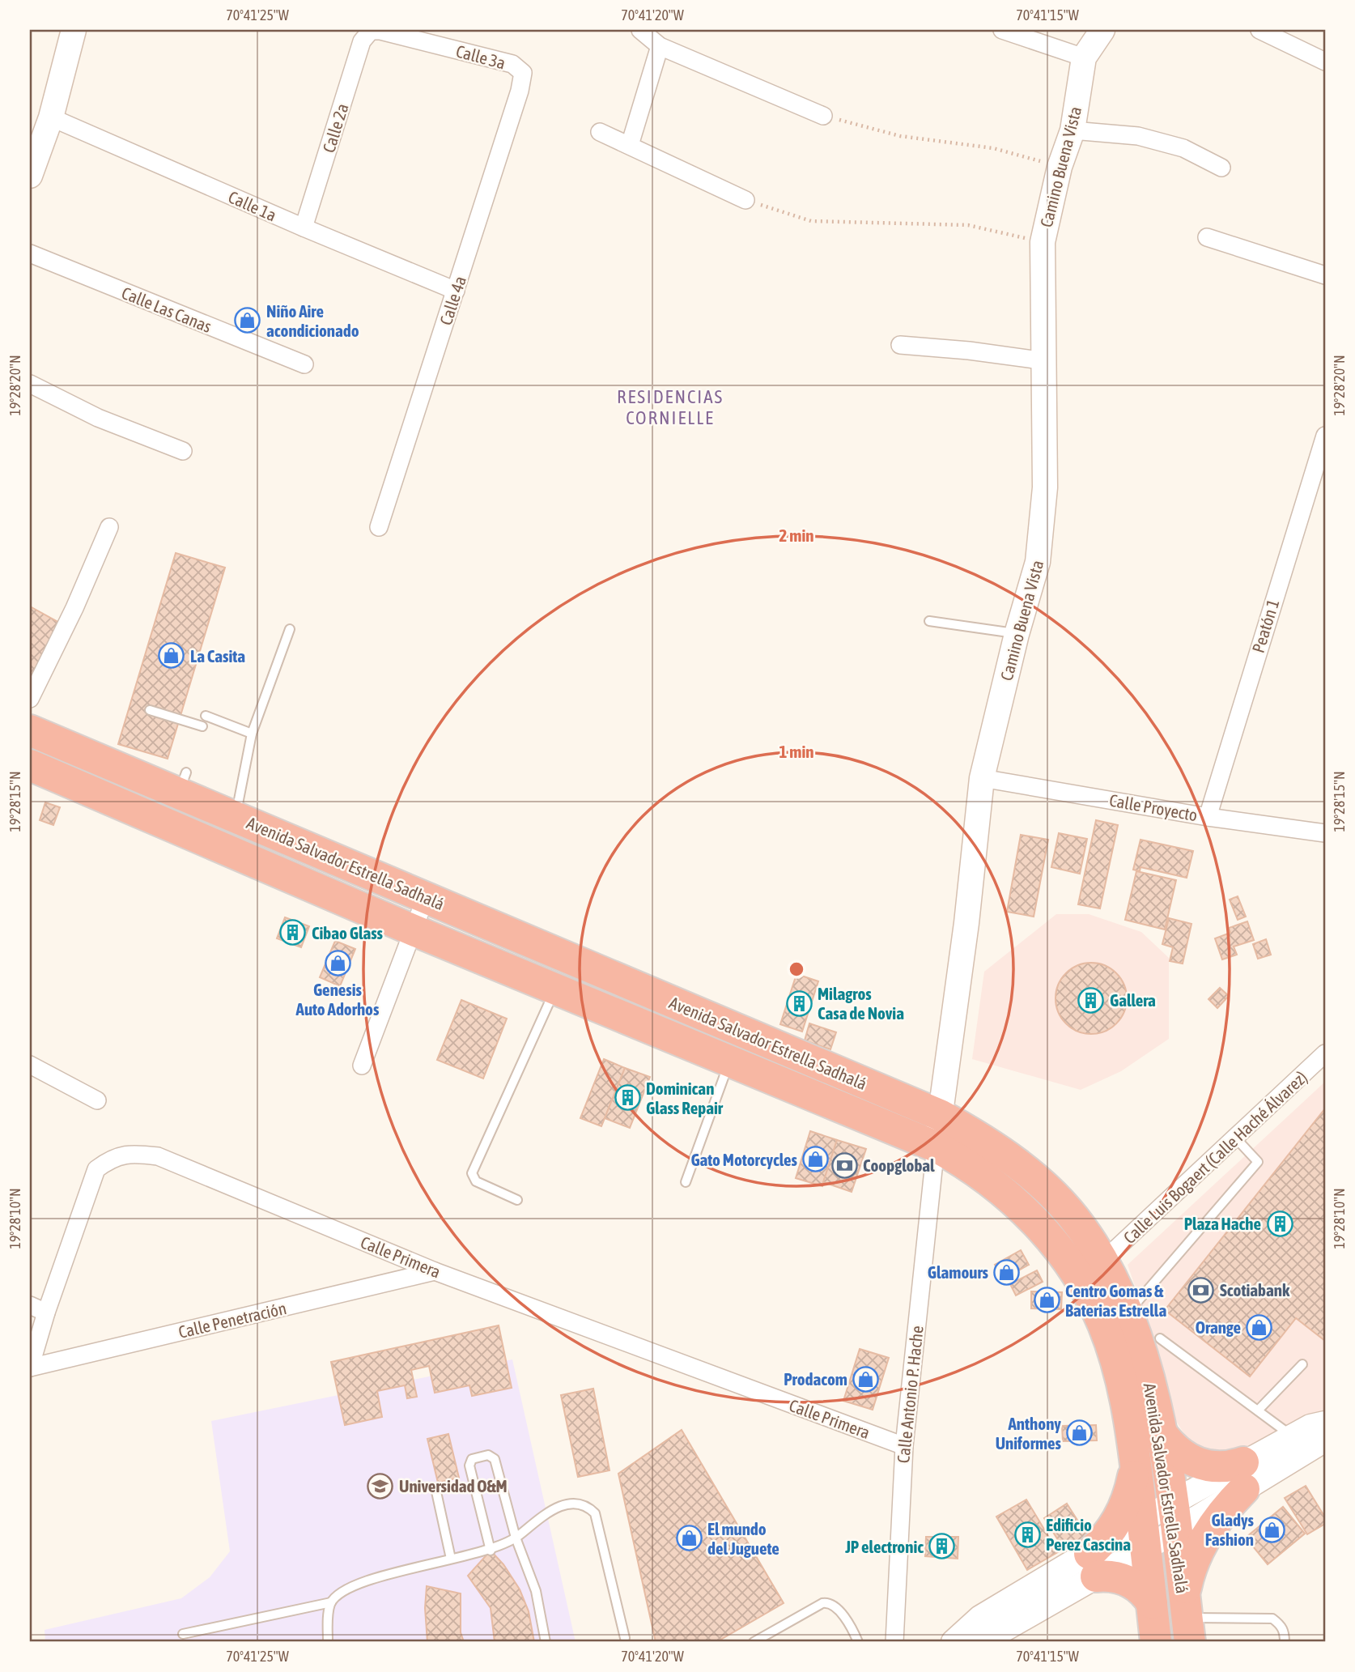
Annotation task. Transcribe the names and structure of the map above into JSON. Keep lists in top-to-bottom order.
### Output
{
  "streets": {
    "highway": ["Avenida Salvador Estrella Sadhalá"],
    "street": [
      "Calle 3a",
      "Calle 2a",
      "Camino Buena Vista",
      "Calle 1a",
      "Calle 4a",
      "Calle Las Canas",
      "Peatón 1",
      "Calle Proyecto",
      "Calle Luis Bogaert (Calle Haché Álvarez)",
      "Calle Primera",
      "Calle Penetración",
      "Calle Antonio P. Hache"
    ]
  },
  "crossings": [
    ["Calle 3a", "Calle 2a"],
    ["Calle 3a", "Calle 4a"],
    ["Calle 2a", "Calle 1a"],
    ["Camino Buena Vista", "Calle Proyecto"],
    ["Camino Buena Vista", "Avenida Salvador Estrella Sadhalá"],
    ["Camino Buena Vista", "Calle Antonio P. Hache"],
    ["Calle 1a", "Calle 4a"],
    ["Peatón 1", "Calle Proyecto"],
    ["Avenida Salvador Estrella Sadhalá", "Calle Luis Bogaert (Calle Haché Álvarez)"],
    ["Avenida Salvador Estrella Sadhalá", "Calle Antonio P. Hache"],
    ["Calle Primera", "Calle Penetración"],
    ["Calle Primera", "Calle Antonio P. Hache"]
  ],
  "districts": ["RESIDENCIAS CORNIELLE"],
  "places": {
    "shop": [
      "Niño Aire acondicionado",
      "La Casita",
      "Genesis Auto Adorhos",
      "Gato Motorcycles",
      "Glamours",
      "Centro Gomas & Baterias Estrella",
      "Orange",
      "Prodacom",
      "Anthony Uniformes",
      "Gladys Fashion",
      "El mundo del Juguete"
    ],
    "building": [
      "Cibao Glass",
      "Gallera",
      "Milagros Casa de Novia",
      "Dominican Glass Repair",
      "Plaza Hache",
      "Edificio Perez Cascina",
      "JP electronic"
    ],
    "bank": ["Coopglobal", "Scotiabank"],
    "school or university": ["Universidad O&M"]
  },
  "coordinates": [
    "70°41'25\"W",
    "70°41'20\"W",
    "70°41'15\"W",
    "19°28'20\"N",
    "19°28'15\"N",
    "19°28'10\"N"
  ],
  "rings": ["2 min", "1 min"]
}
